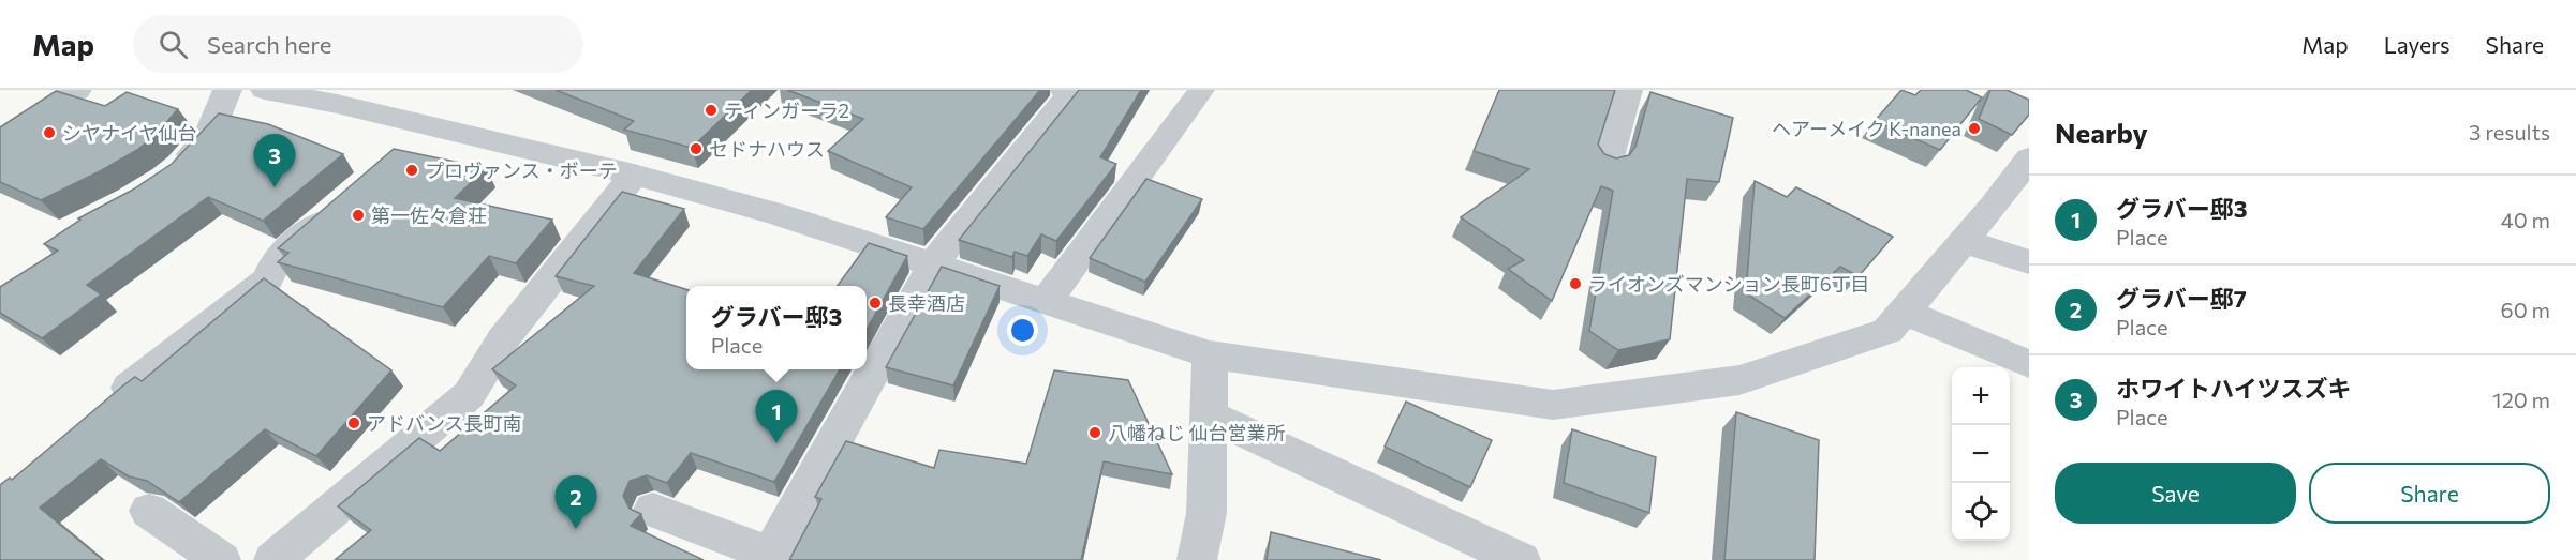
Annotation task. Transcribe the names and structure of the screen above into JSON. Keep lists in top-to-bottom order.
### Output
{
  "places": [
    "ティンガーラ2",
    "ヘアーメイク K-nanea",
    "シヤナイヤ仙台",
    "セドナハウス",
    "プロヴァンス・ボーテ",
    "第一佐々倉荘",
    "ライオンズマンション長町6丁目",
    "長幸酒店",
    "アドバンス長町南",
    "八幡ねじ 仙台営業所"
  ],
  "page": {
    "header": "Map",
    "search": "Search here",
    "nav": ["Map", "Layers", "Share"],
    "heading": ["Nearby", "3 results"],
    "pins": ["3", "1", "2"],
    "list": [
      {
        "mark": "1",
        "name": "グラバー邸3",
        "note": "Place",
        "value": "40 m"
      },
      {
        "mark": "2",
        "name": "グラバー邸7",
        "note": "Place",
        "value": "60 m"
      },
      {
        "mark": "3",
        "name": "ホワイトハイツスズキ",
        "note": "Place",
        "value": "120 m"
      }
    ],
    "popup": ["グラバー邸3", "Place"],
    "map_buttons": ["+", "−"],
    "buttons": ["Save", "Share"]
  }
}
